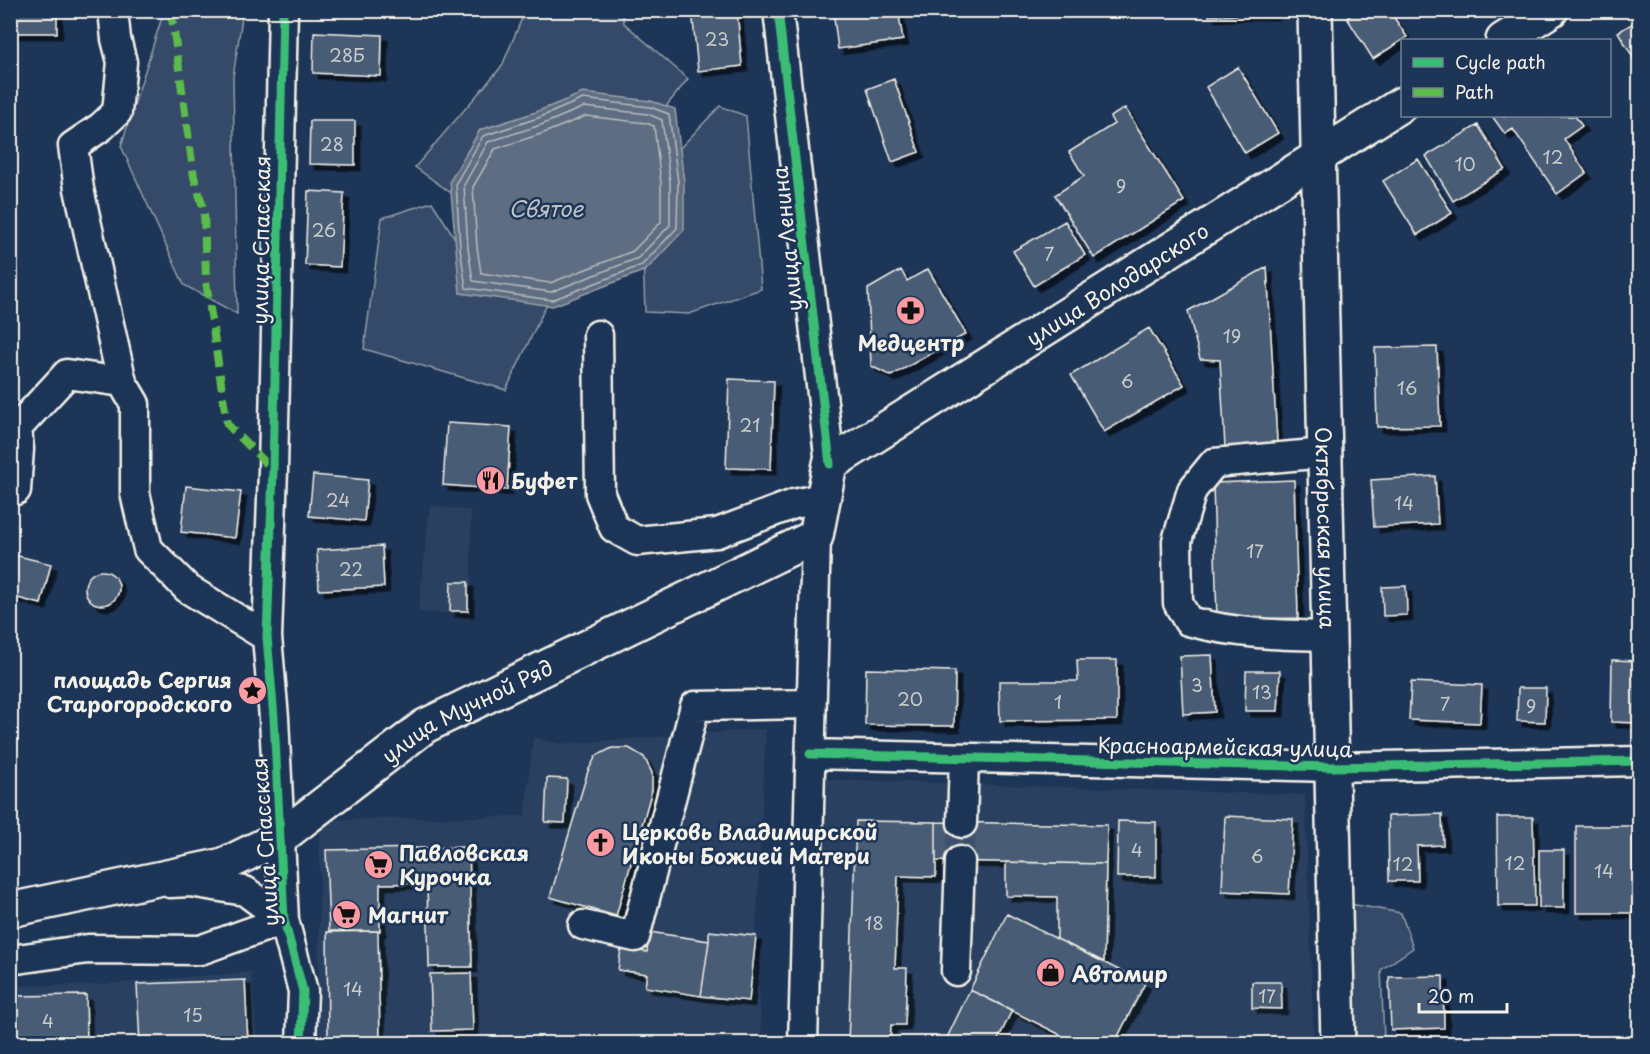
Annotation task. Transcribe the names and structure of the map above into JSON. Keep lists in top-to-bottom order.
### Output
{
  "streets": {
    "main road": [
      "улица Ленина",
      "улица Володарского",
      "Октябрьская улица",
      "улица Мучной Ряд"
    ],
    "street": ["улица Спасская", "Красноармейская улица"]
  },
  "crossings": [
    ["улица Ленина", "улица Володарского"],
    ["улица Ленина", "улица Мучной Ряд"],
    ["улица Ленина", "Красноармейская улица"],
    ["улица Спасская", "улица Мучной Ряд"],
    ["улица Володарского", "Октябрьская улица"],
    ["Октябрьская улица", "Красноармейская улица"]
  ],
  "water": ["Святое"],
  "places": {
    "pharmacy": ["Медцентр"],
    "restaurant": ["Буфет"],
    "place": ["площадь Сергия Старогородского"],
    "church": ["Церковь Владимирской Иконы Божией Матери"],
    "supermarket": ["Павловская Курочка", "Магнит"],
    "shop": ["Автомир"]
  },
  "house_numbers": [
    "23",
    "28Б",
    "28",
    "12",
    "10",
    "9",
    "26",
    "7",
    "19",
    "6",
    "16",
    "21",
    "24",
    "14",
    "17",
    "22",
    "3",
    "13",
    "20",
    "1",
    "7",
    "9",
    "4",
    "6",
    "12",
    "12",
    "14",
    "18",
    "14",
    "17",
    "15",
    "4"
  ],
  "legend": ["Cycle path", "Path"],
  "scale_bar": "20 m"
}
